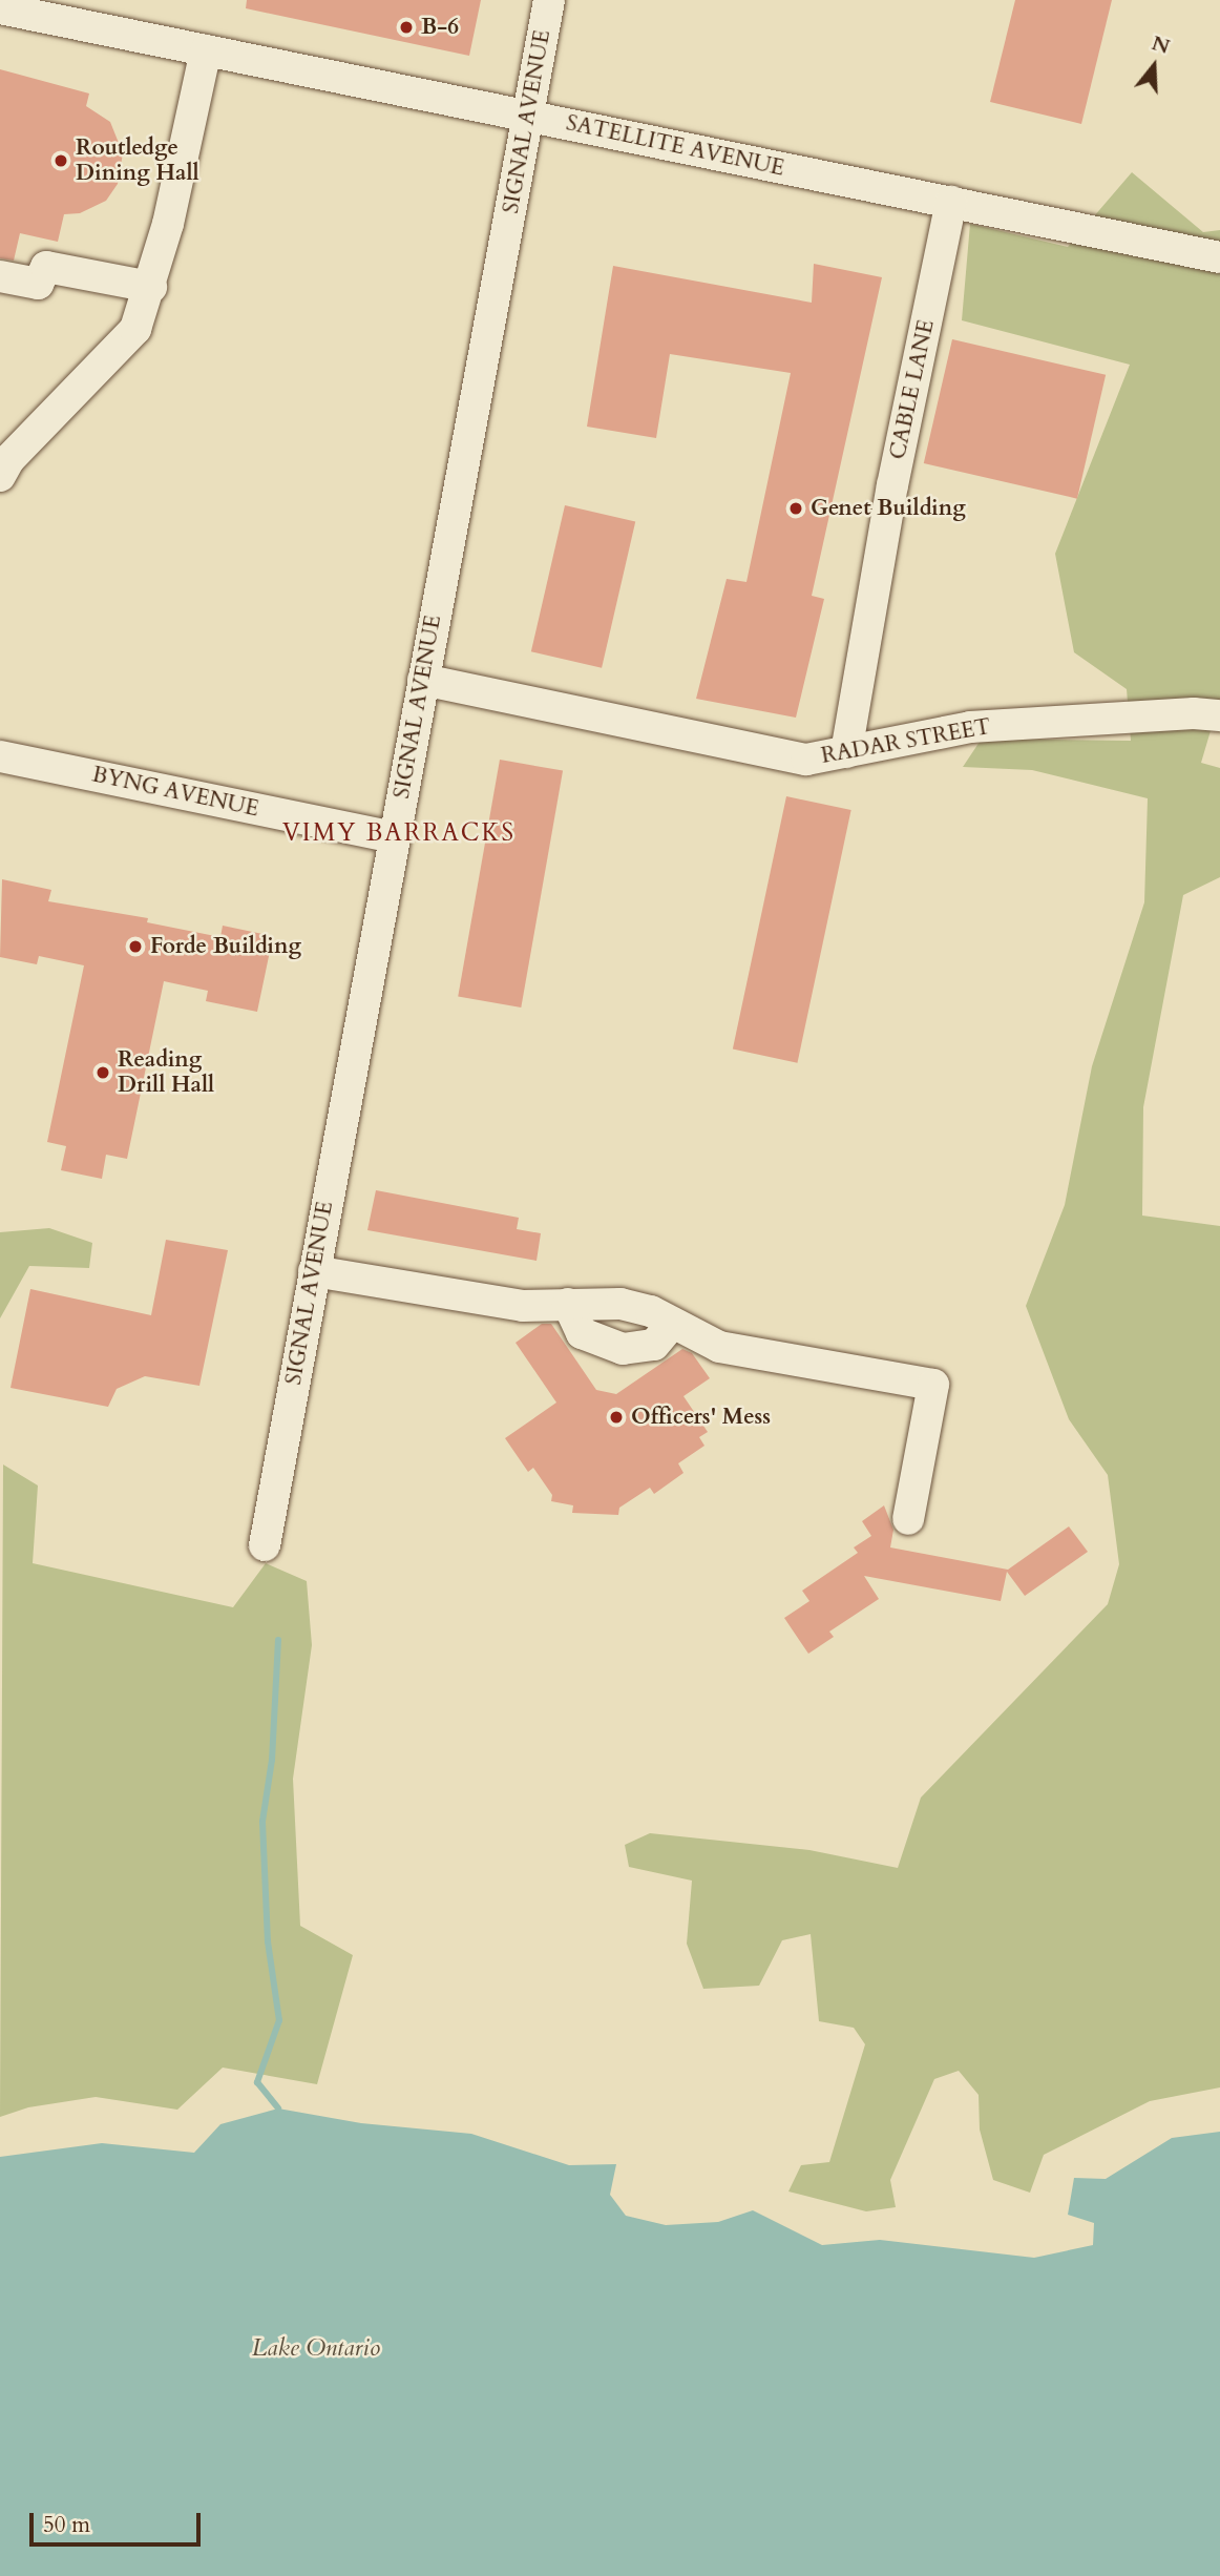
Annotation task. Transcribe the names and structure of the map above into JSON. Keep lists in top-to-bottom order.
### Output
{
  "streets": {
    "street": [
      "SIGNAL AVENUE",
      "SATELLITE AVENUE",
      "CABLE LANE",
      "RADAR STREET",
      "BYNG AVENUE"
    ]
  },
  "crossings": [
    ["SIGNAL AVENUE", "SATELLITE AVENUE"],
    ["SIGNAL AVENUE", "RADAR STREET"],
    ["SIGNAL AVENUE", "BYNG AVENUE"],
    ["SATELLITE AVENUE", "CABLE LANE"],
    ["CABLE LANE", "RADAR STREET"]
  ],
  "districts": ["VIMY BARRACKS"],
  "water": ["Lake Ontario"],
  "places": [
    "B-6",
    "Routledge Dining Hall",
    "Genet Building",
    "Forde Building",
    "Reading Drill Hall",
    "Officers' Mess"
  ],
  "scale_bar": "50 m",
  "north": "top"
}
